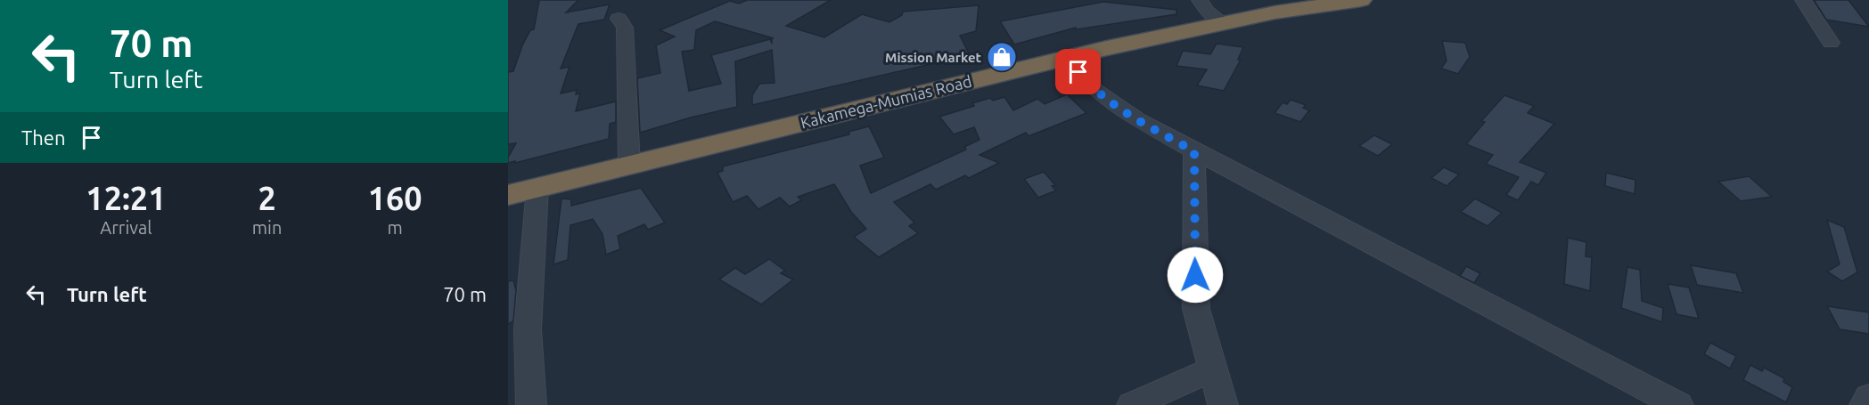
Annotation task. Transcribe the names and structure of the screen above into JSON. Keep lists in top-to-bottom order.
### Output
{
  "streets": {
    "highway": ["Kakamega-Mumias Road"]
  },
  "places": {
    "shop": ["Mission Market"]
  },
  "page": {
    "turn": ["70 m", "Turn left"],
    "then": "Then",
    "eta": [
      "12:21",
      "Arrival",
      "2",
      "min",
      "160",
      "m"
    ],
    "list": [
      {
        "name": "Turn left",
        "value": "70 m"
      }
    ]
  }
}
